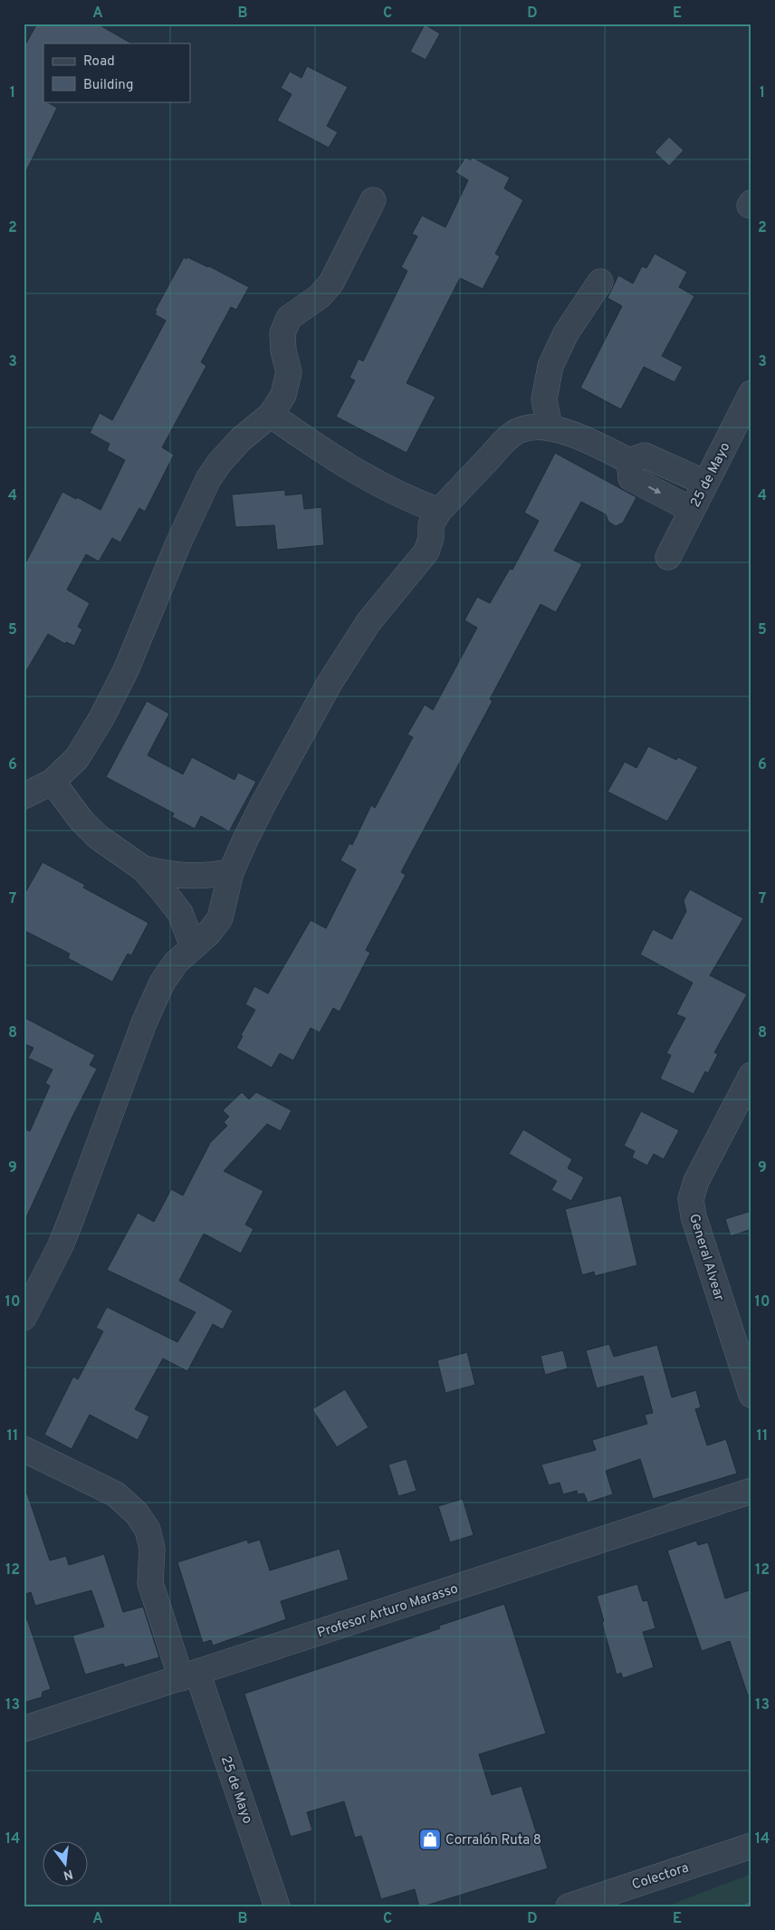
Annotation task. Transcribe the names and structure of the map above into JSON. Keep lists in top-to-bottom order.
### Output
{
  "streets": {
    "street": [
      "25 de Mayo",
      "General Alvear",
      "Profesor Arturo Marasso",
      "Colectora"
    ]
  },
  "crossings": [
    ["25 de Mayo", "Profesor Arturo Marasso"]
  ],
  "places": {
    "shop": ["Corralón Ruta 8"]
  },
  "legend": ["Road", "Building"],
  "north": "bottom",
  "grid": {
    "columns": [
      "A",
      "B",
      "C",
      "D",
      "E"
    ],
    "rows": [
      "1",
      "2",
      "3",
      "4",
      "5",
      "6",
      "7",
      "8",
      "9",
      "10",
      "11",
      "12",
      "13",
      "14"
    ]
  }
}
